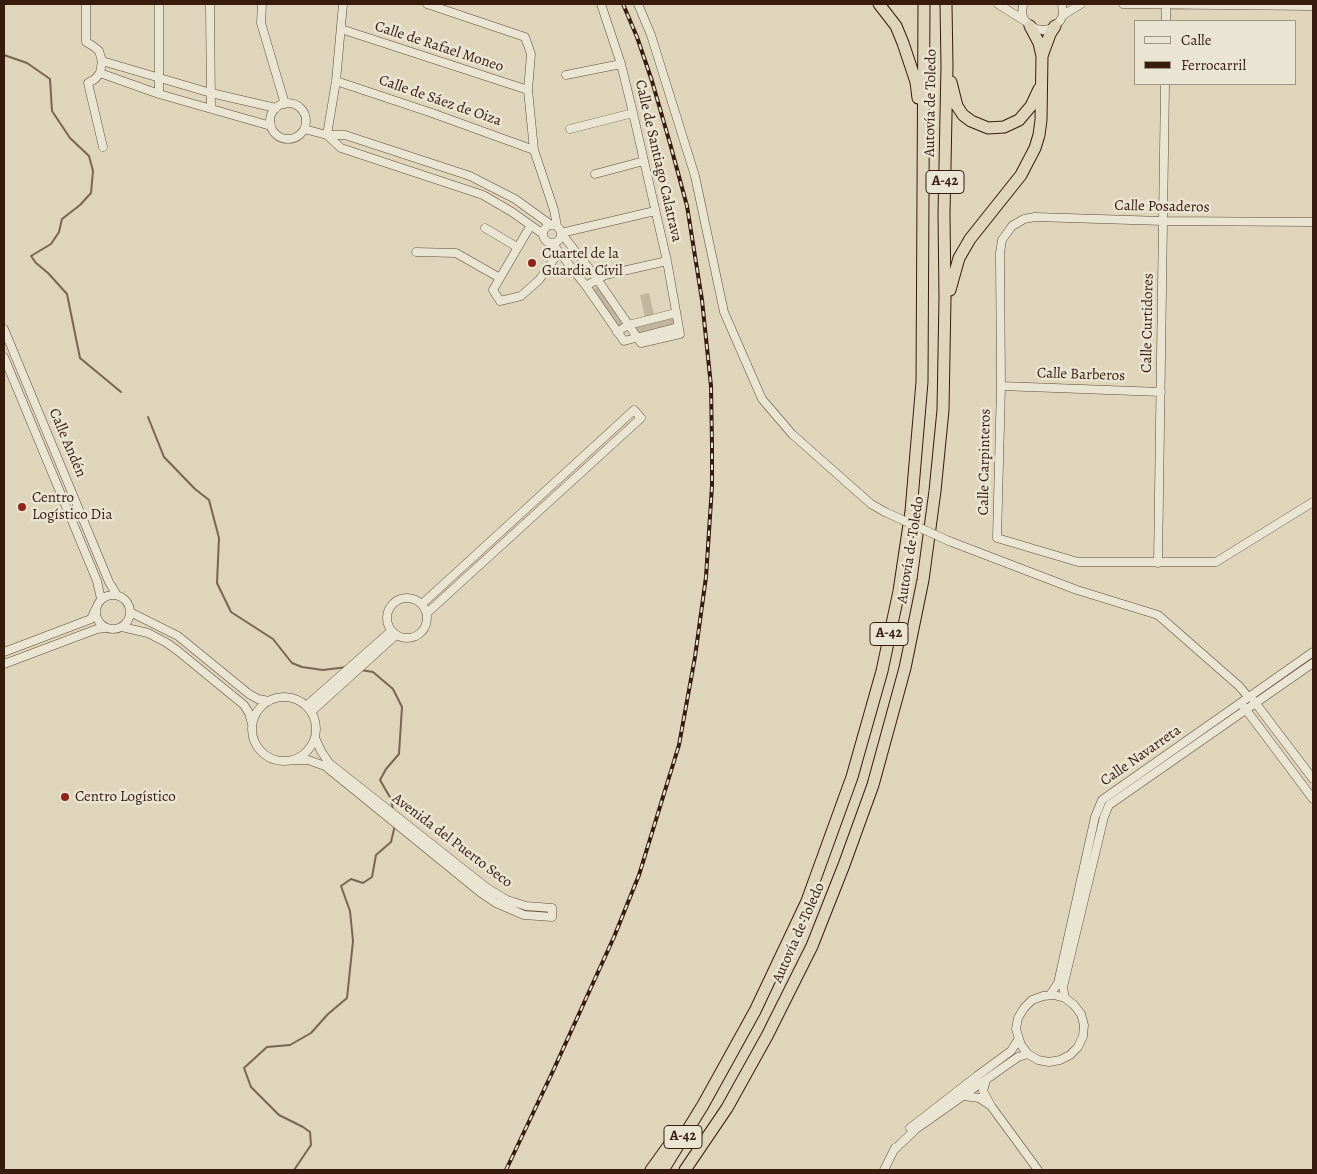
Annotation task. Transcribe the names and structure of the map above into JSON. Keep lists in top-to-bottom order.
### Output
{
  "streets": {
    "highway": ["Autovía de Toledo", "A-42"],
    "street": [
      "Calle de Rafael Moneo",
      "Calle de Sáez de Oiza",
      "Calle de Santiago Calatrava",
      "Calle Posaderos",
      "Calle Curtidores",
      "Calle Barberos",
      "Calle Andén",
      "Calle Carpinteros",
      "Calle Navarreta",
      "Avenida del Puerto Seco"
    ]
  },
  "crossings": [
    ["Calle Posaderos", "Calle Curtidores"],
    ["Calle Posaderos", "Calle Carpinteros"],
    ["Calle Curtidores", "Calle Barberos"],
    ["Calle Curtidores", "Calle Carpinteros"],
    ["Calle Barberos", "Calle Carpinteros"],
    ["Calle Andén", "Avenida del Puerto Seco"]
  ],
  "places": ["Cuartel de la Guardia Cívil", "Centro Logístico Dia", "Centro Logístico"],
  "legend": ["Calle", "Ferrocarril"]
}
